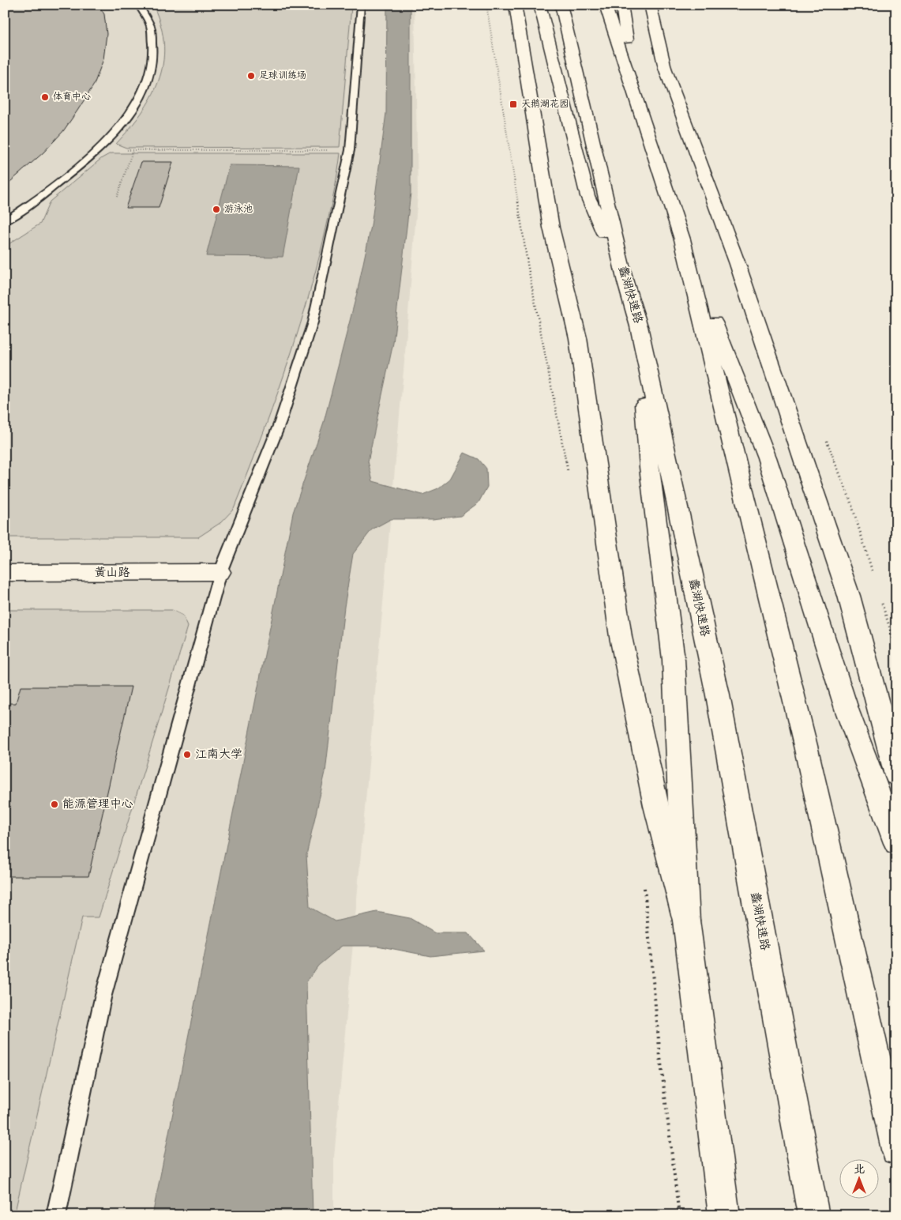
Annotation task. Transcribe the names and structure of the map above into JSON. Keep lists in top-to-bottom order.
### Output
{
  "streets": {
    "main road": ["蠡湖快速路", "黄山路"]
  },
  "places": {
    "other": [
      "足球训练场",
      "体育中心",
      "游泳池",
      "江南大学",
      "能源管理中心"
    ],
    "transit": ["天鹅湖花园"]
  },
  "north": "top"
}
